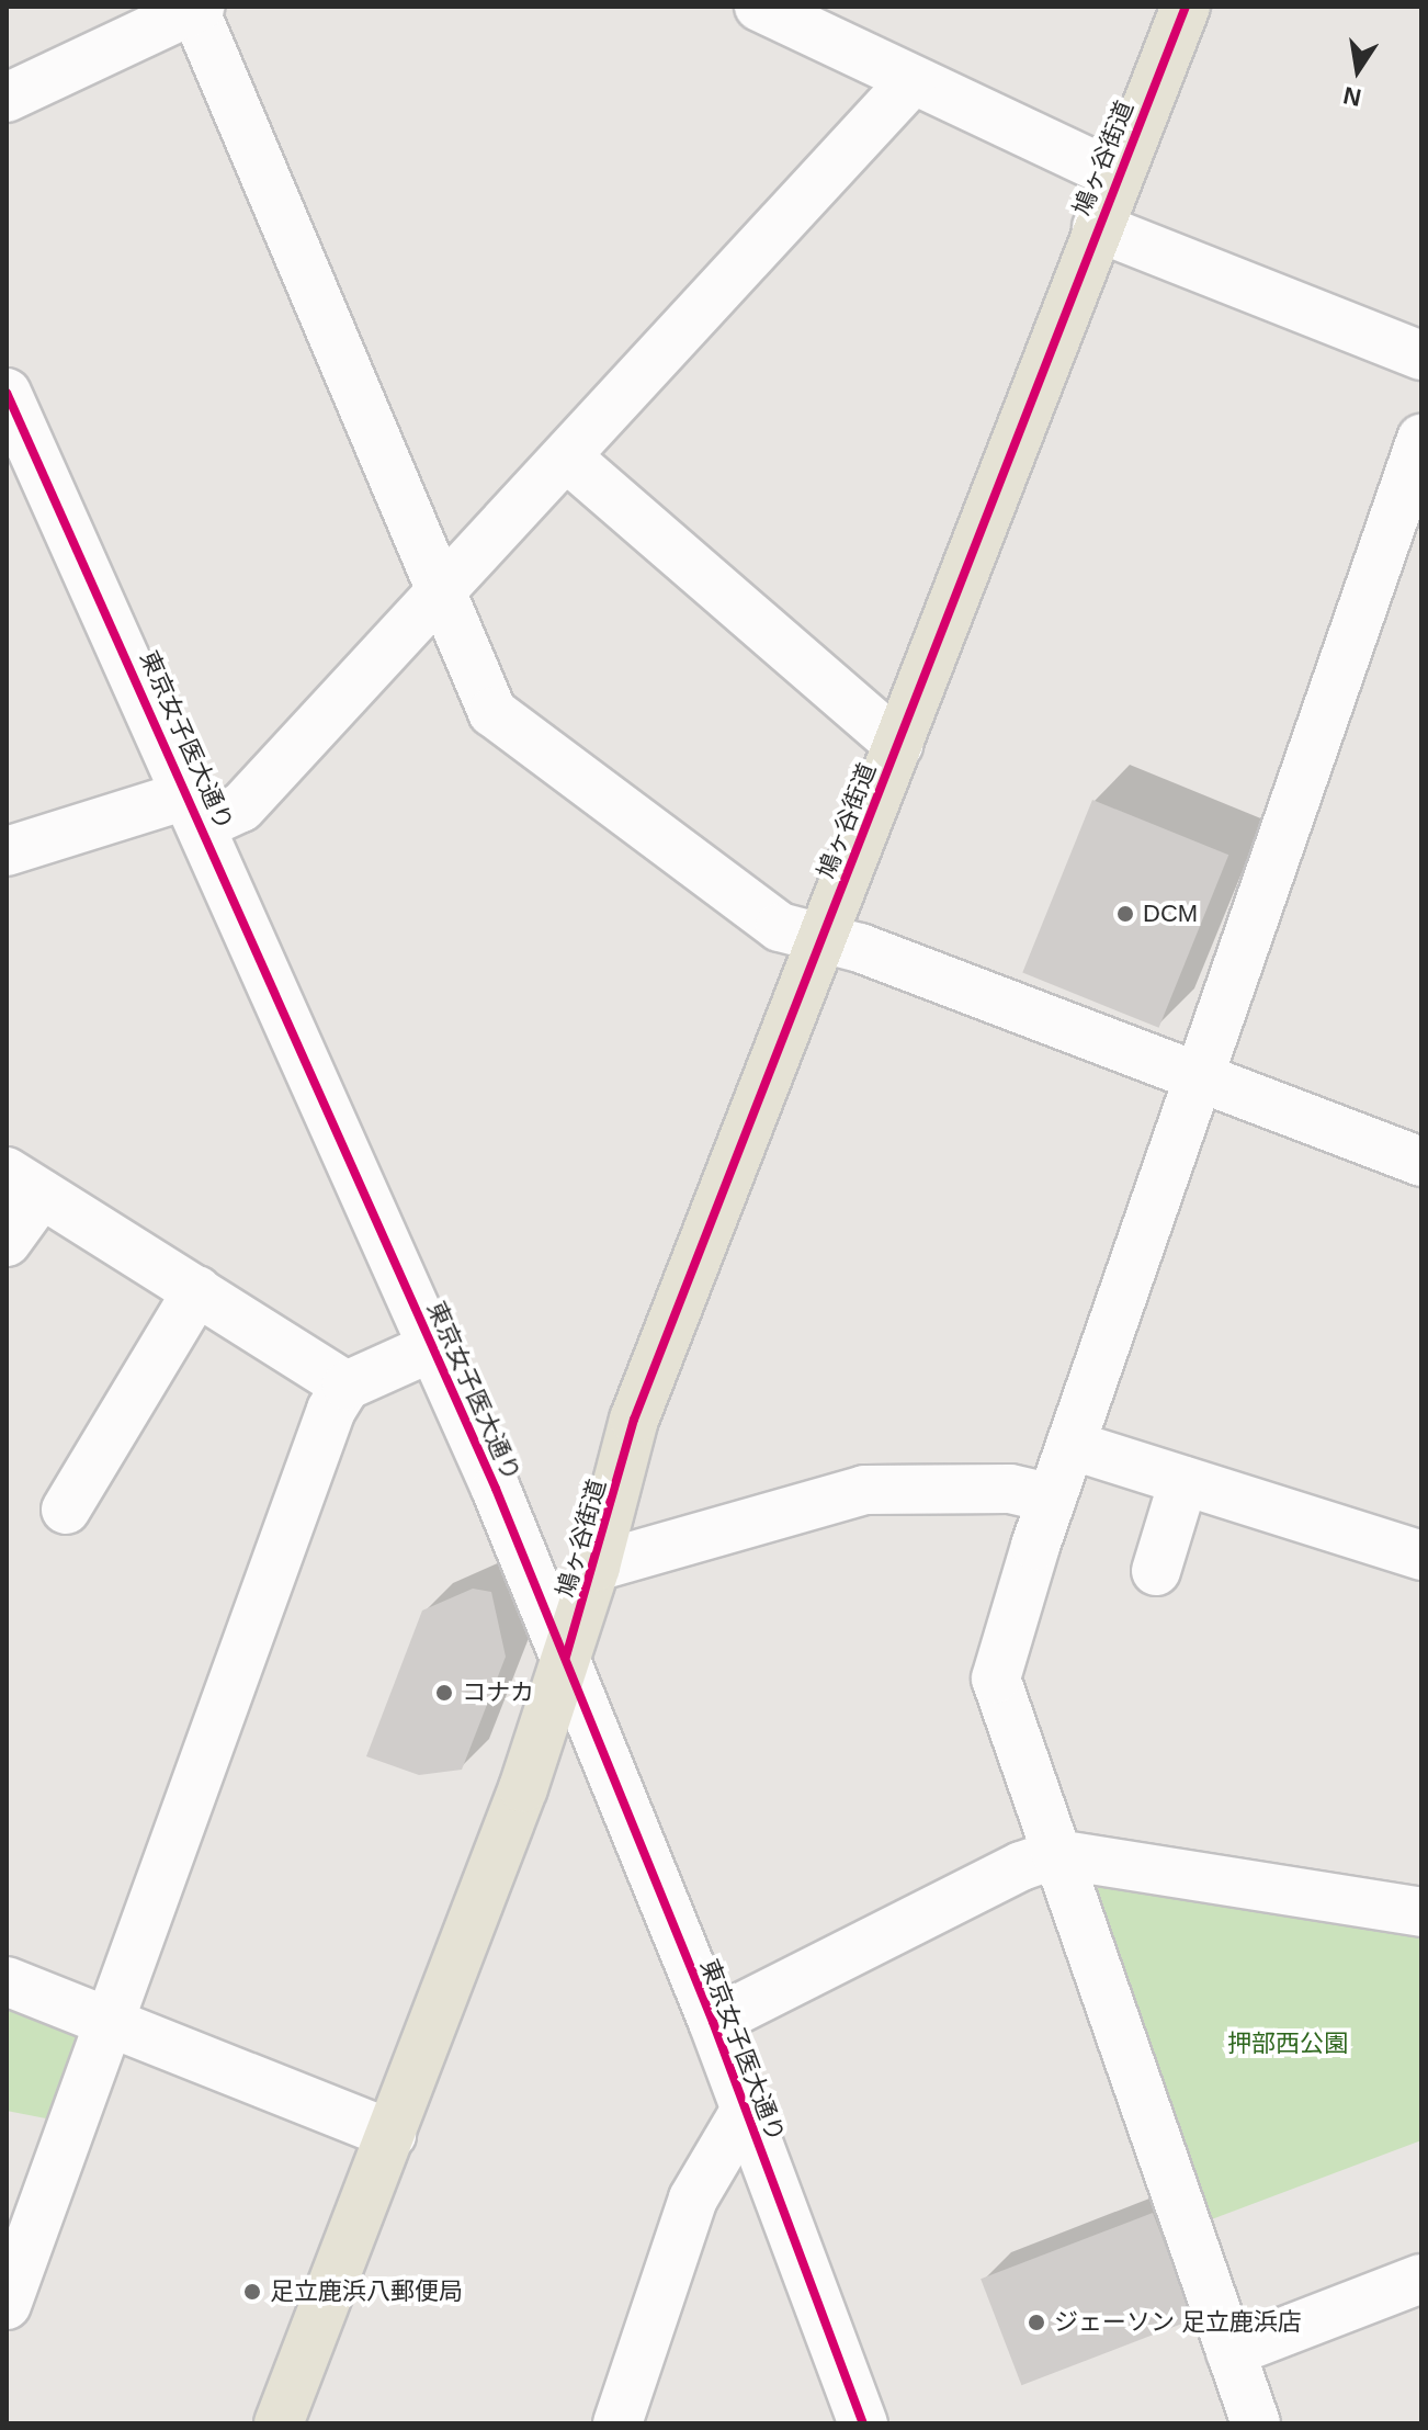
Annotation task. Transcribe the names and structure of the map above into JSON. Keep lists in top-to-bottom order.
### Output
{
  "streets": {
    "main road": ["鳩ヶ谷街道"],
    "street": ["東京女子医大通り"]
  },
  "crossings": [
    ["鳩ヶ谷街道", "東京女子医大通り"]
  ],
  "parks": ["押部西公園"],
  "places": [
    "DCM",
    "コナカ",
    "足立鹿浜八郵便局",
    "ジェーソン 足立鹿浜店"
  ],
  "north": "bottom"
}
